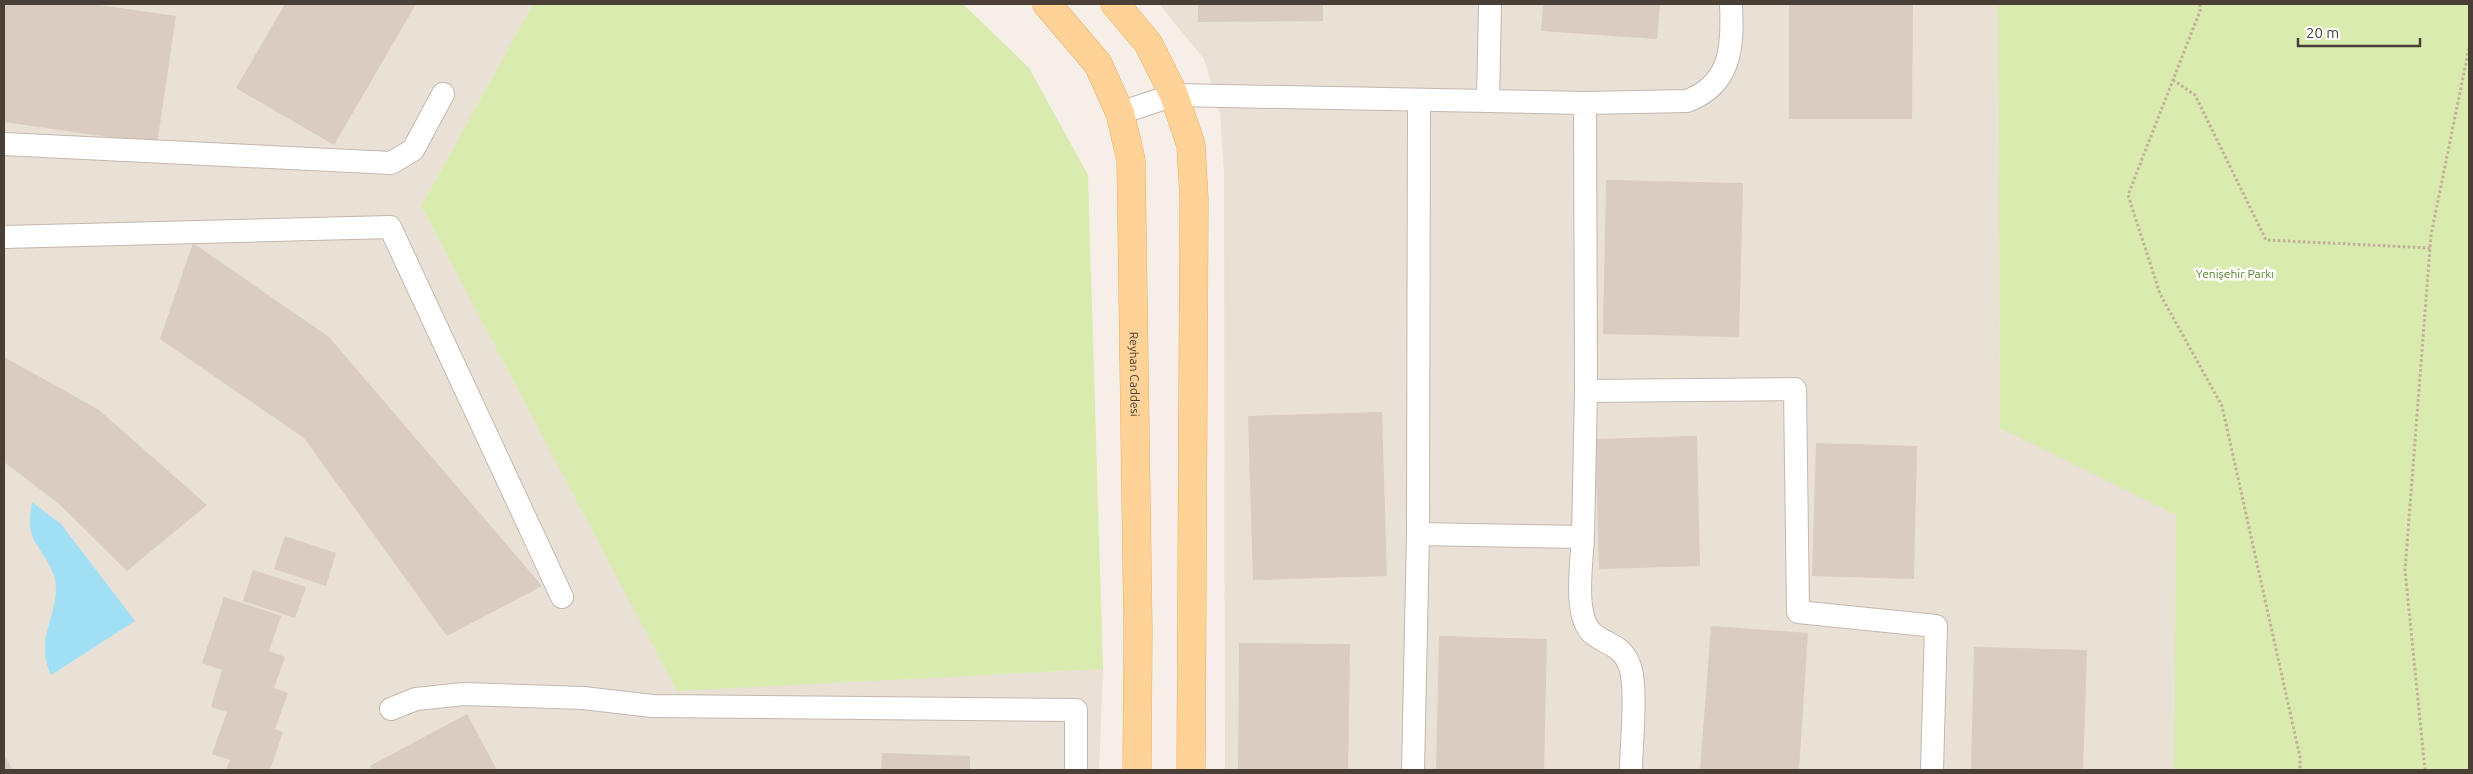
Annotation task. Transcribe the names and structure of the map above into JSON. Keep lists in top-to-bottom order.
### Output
{
  "streets": {
    "main road": ["Reyhan Caddesi"]
  },
  "parks": ["Yenişehir Parkı"],
  "scale_bar": "20 m"
}
